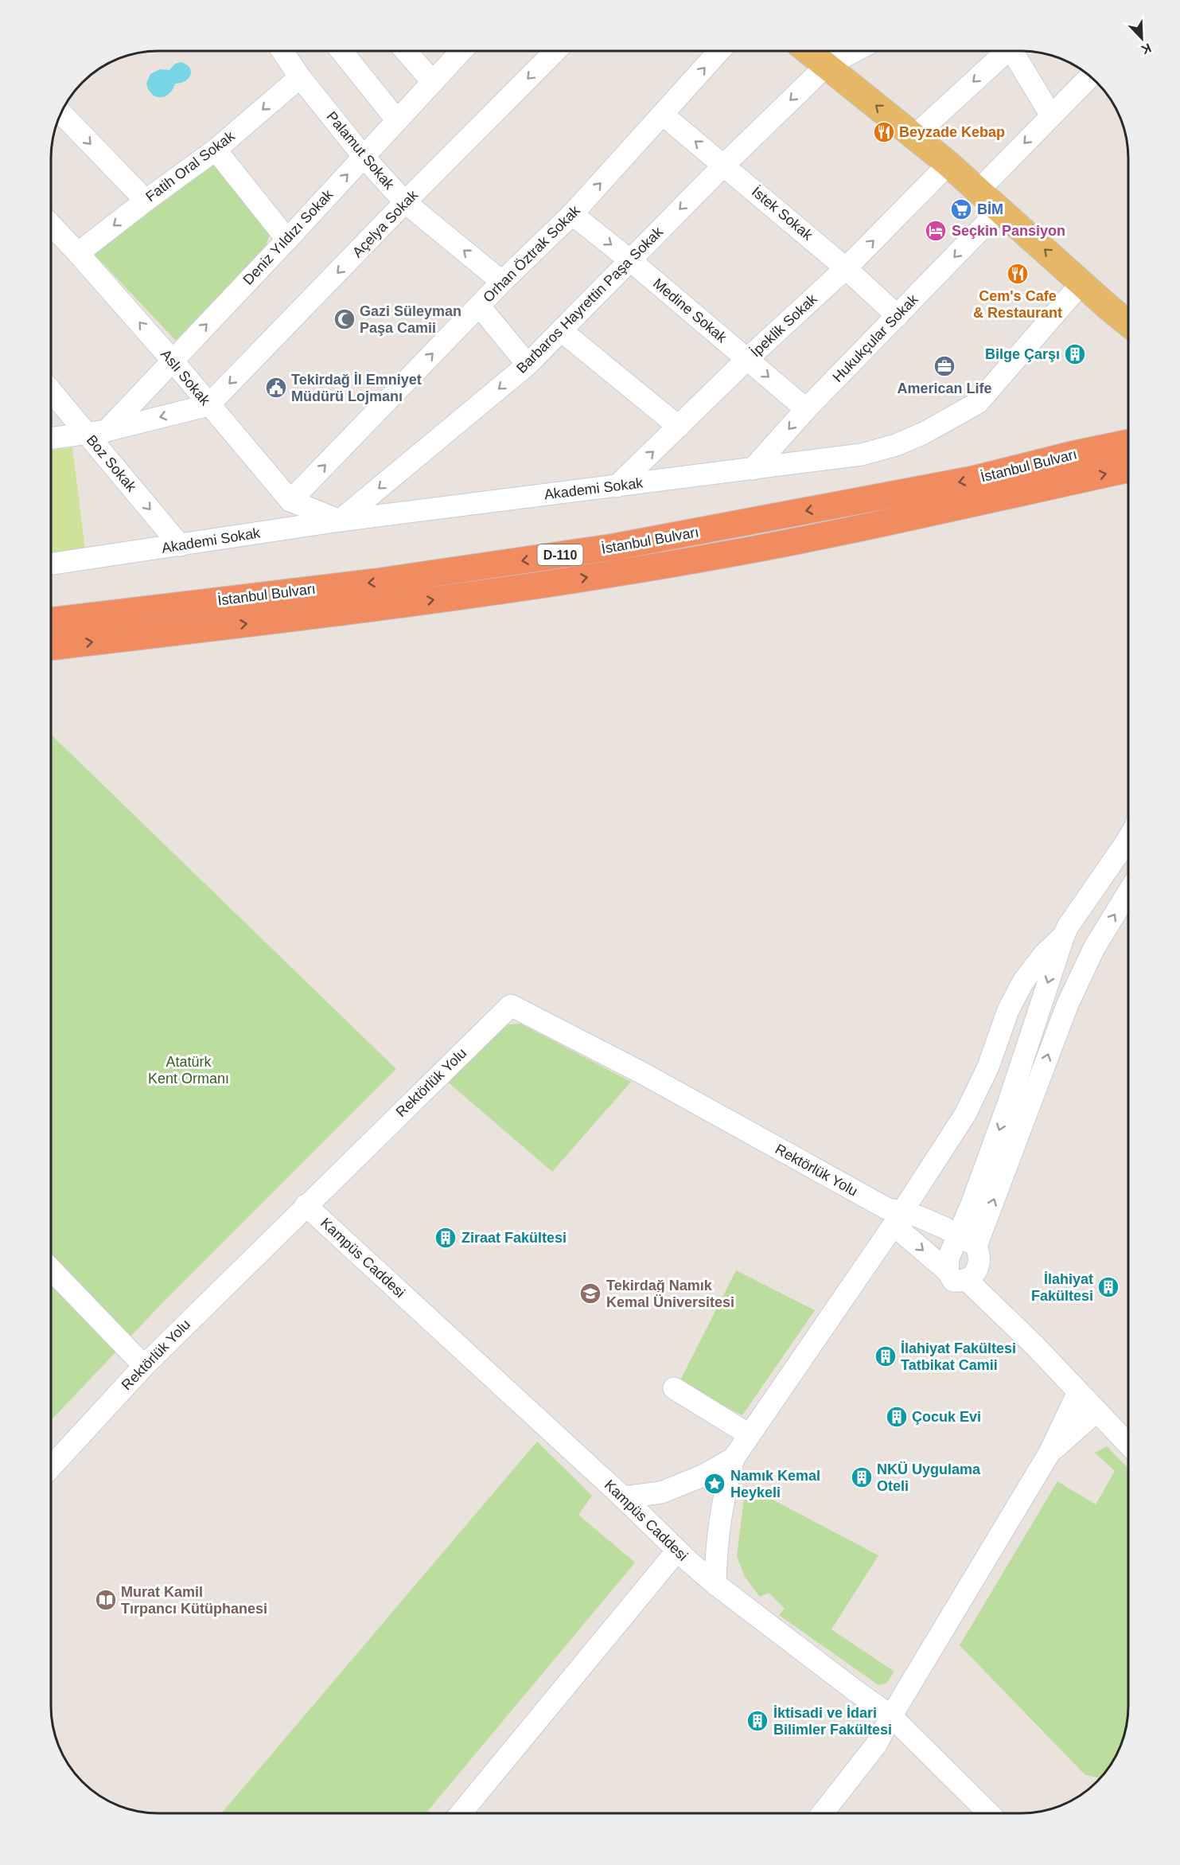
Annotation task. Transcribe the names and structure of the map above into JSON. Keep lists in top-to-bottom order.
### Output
{
  "streets": {
    "highway": ["İstanbul Bulvarı", "D-110"],
    "street": [
      "Palamut Sokak",
      "Fatih Oral Sokak",
      "İstek Sokak",
      "Açelya Sokak",
      "Deniz Yıldızı Sokak",
      "Orhan Öztrak Sokak",
      "Barbaros Hayrettin Paşa Sokak",
      "Medine Sokak",
      "İpeklik Sokak",
      "Hukukçular Sokak",
      "Aslı Sokak",
      "Boz Sokak",
      "Akademi Sokak",
      "Rektörlük Yolu",
      "Kampüs Caddesi"
    ]
  },
  "crossings": [
    ["Palamut Sokak", "Fatih Oral Sokak"],
    ["Palamut Sokak", "Açelya Sokak"],
    ["Palamut Sokak", "Deniz Yıldızı Sokak"],
    ["Palamut Sokak", "Orhan Öztrak Sokak"],
    ["Fatih Oral Sokak", "Aslı Sokak"],
    ["İstek Sokak", "Orhan Öztrak Sokak"],
    ["İstek Sokak", "Barbaros Hayrettin Paşa Sokak"],
    ["İstek Sokak", "İpeklik Sokak"],
    ["İstek Sokak", "Hukukçular Sokak"],
    ["Açelya Sokak", "Aslı Sokak"],
    ["Deniz Yıldızı Sokak", "Aslı Sokak"],
    ["Deniz Yıldızı Sokak", "Boz Sokak"],
    ["Orhan Öztrak Sokak", "Medine Sokak"],
    ["Orhan Öztrak Sokak", "Aslı Sokak"],
    ["Barbaros Hayrettin Paşa Sokak", "Medine Sokak"],
    ["Barbaros Hayrettin Paşa Sokak", "Aslı Sokak"],
    ["Barbaros Hayrettin Paşa Sokak", "Akademi Sokak"],
    ["Medine Sokak", "İpeklik Sokak"],
    ["Medine Sokak", "Hukukçular Sokak"],
    ["İpeklik Sokak", "Akademi Sokak"],
    ["Hukukçular Sokak", "Akademi Sokak"],
    ["Aslı Sokak", "Akademi Sokak"],
    ["Boz Sokak", "Akademi Sokak"],
    ["Rektörlük Yolu", "Kampüs Caddesi"]
  ],
  "one_way": [
    "Palamut Sokak",
    "Fatih Oral Sokak",
    "Açelya Sokak",
    "Deniz Yıldızı Sokak",
    "Orhan Öztrak Sokak",
    "Barbaros Hayrettin Paşa Sokak",
    "İpeklik Sokak",
    "Hukukçular Sokak",
    "Boz Sokak"
  ],
  "parks": ["Atatürk Kent Ormanı"],
  "places": {
    "restaurant": ["Beyzade Kebap", "Cem's Cafe & Restaurant"],
    "supermarket": ["BİM"],
    "hotel": ["Seçkin Pansiyon"],
    "mosque": ["Gazi Süleyman Paşa Camii"],
    "building": [
      "Bilge Çarşı",
      "Ziraat Fakültesi",
      "İlahiyat Fakültesi",
      "İlahiyat Fakültesi Tatbikat Camii",
      "Çocuk Evi",
      "NKÜ Uygulama Oteli",
      "İktisadi ve İdari Bilimler Fakültesi"
    ],
    "office": ["American Life"],
    "public building": ["Tekirdağ İl Emniyet Müdürü Lojmanı"],
    "school or university": ["Tekirdağ Namık Kemal Üniversitesi"],
    "place": ["Namık Kemal Heykeli"],
    "library": ["Murat Kamil Tırpancı Kütüphanesi"]
  },
  "north": "bottom right"
}
